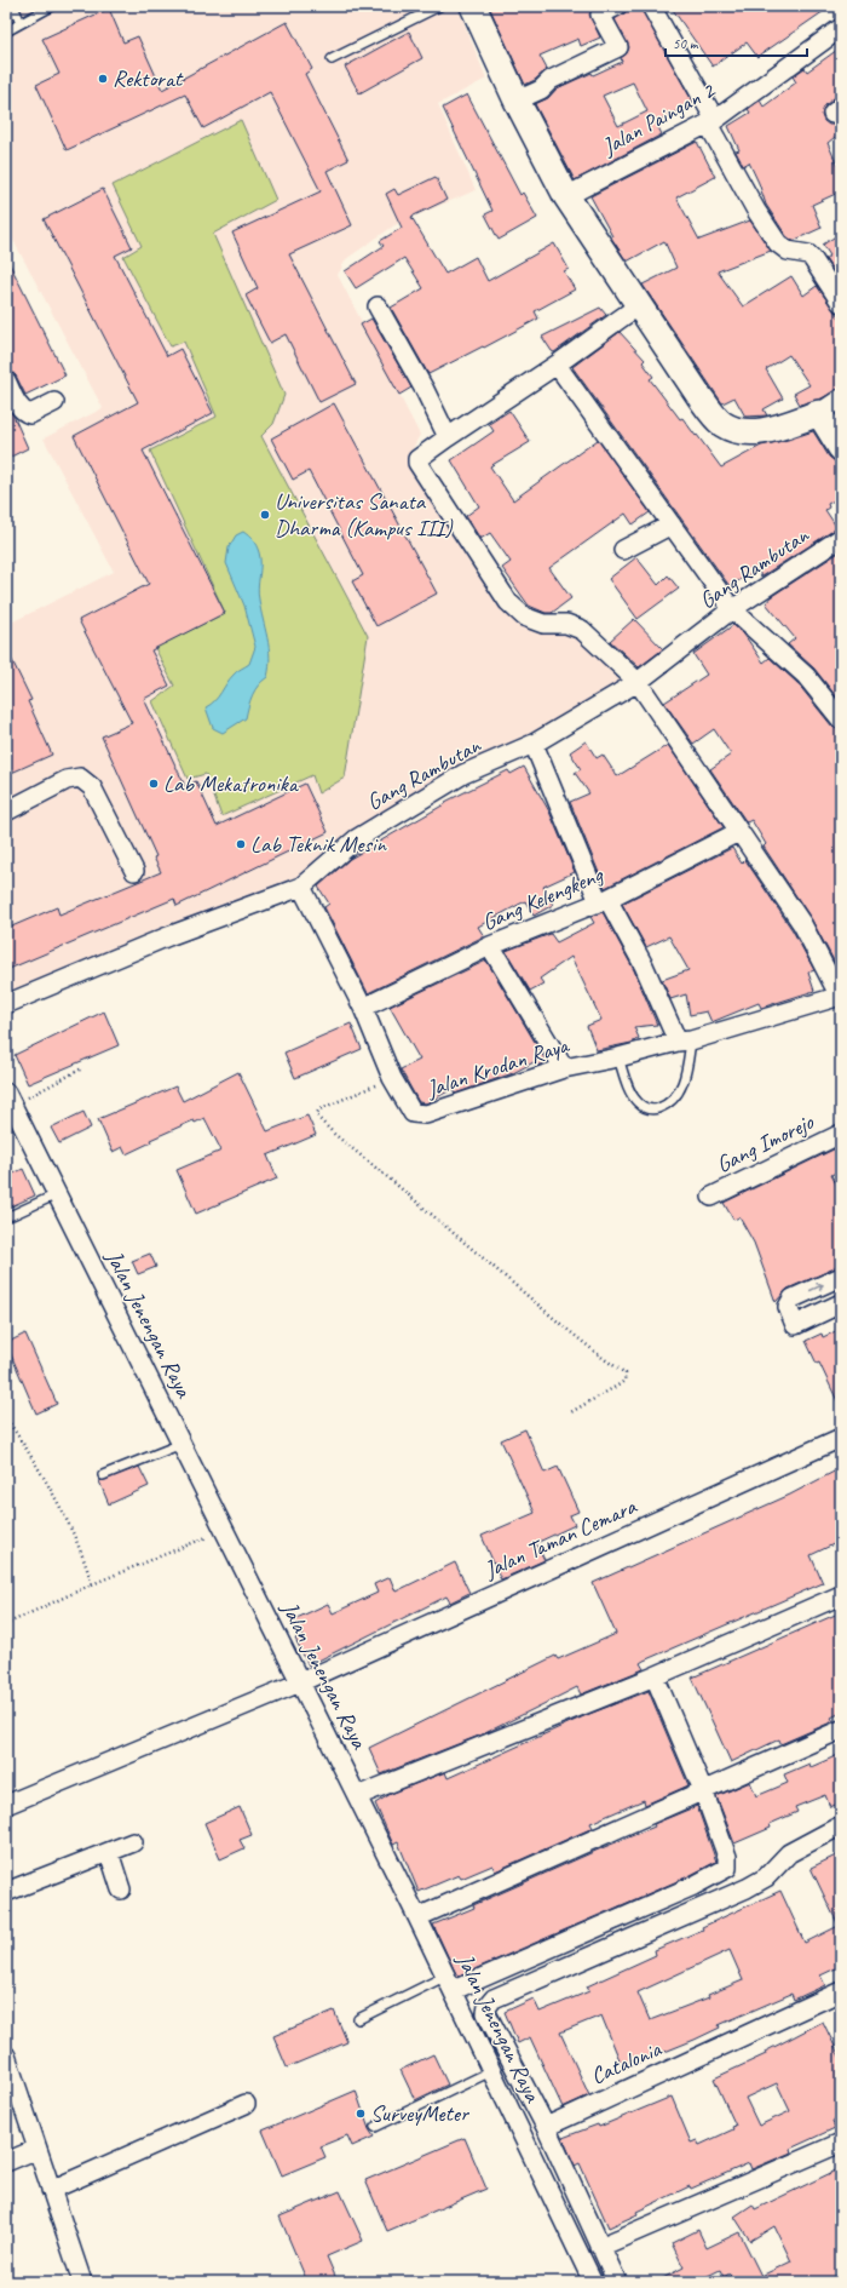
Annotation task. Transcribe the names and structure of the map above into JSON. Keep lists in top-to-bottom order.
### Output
{
  "streets": {
    "street": [
      "Jalan Paingan 2",
      "Gang Rambutan",
      "Gang Kelengkeng",
      "Jalan Krodan Raya",
      "Gang Imorejo",
      "Jalan Jenengan Raya",
      "Jalan Taman Cemara",
      "Catalonia"
    ]
  },
  "crossings": [
    ["Gang Rambutan", "Jalan Krodan Raya"],
    ["Gang Kelengkeng", "Jalan Krodan Raya"],
    ["Jalan Jenengan Raya", "Jalan Taman Cemara"]
  ],
  "places": [
    "Rektorat",
    "Universitas Sanata Dharma (Kampus III)",
    "Lab Mekatronika",
    "Lab Teknik Mesin",
    "SurveyMeter"
  ],
  "scale_bar": "50 m"
}
